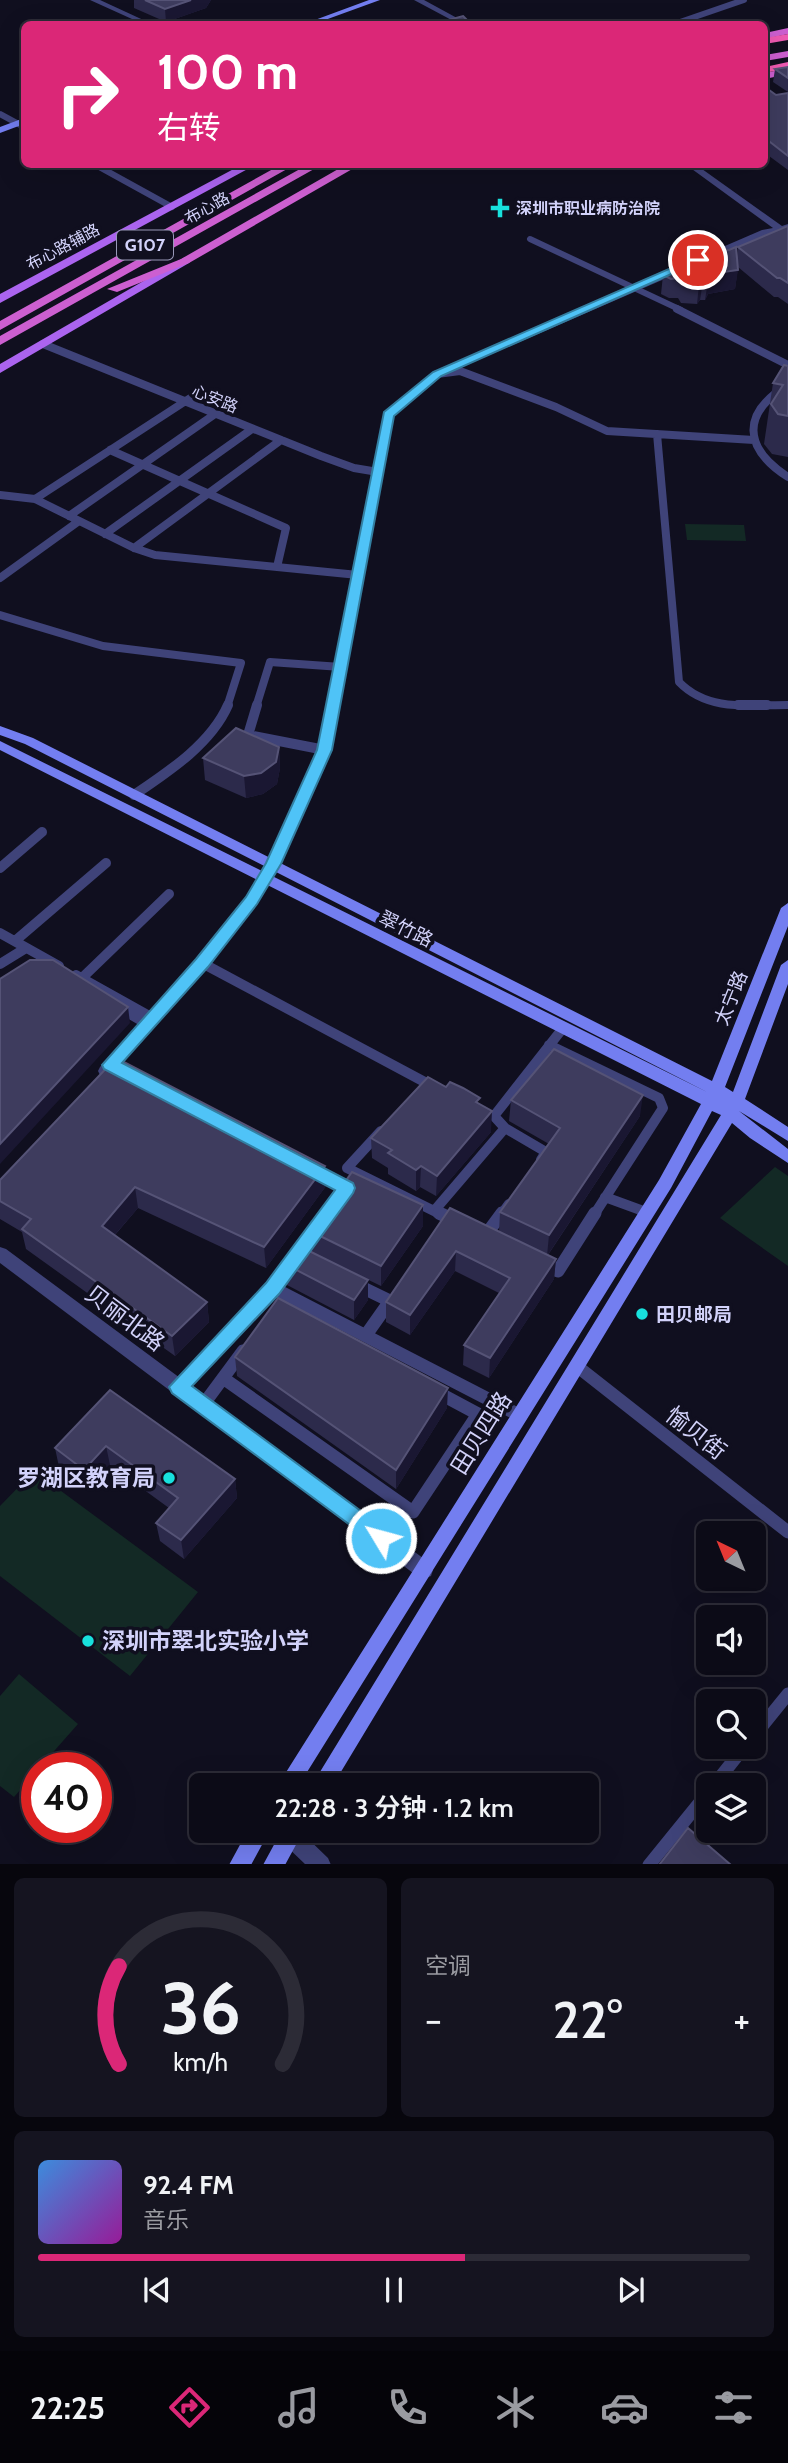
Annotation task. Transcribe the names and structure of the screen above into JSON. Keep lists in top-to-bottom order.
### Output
{
  "streets": {
    "highway": ["布心路", "G107"],
    "main road": [
      "布心路辅路",
      "翠竹路",
      "太宁路",
      "田贝四路"
    ],
    "street": ["心安路", "贝丽北路", "愉贝街"]
  },
  "crossings": [
    ["布心路", "G107"],
    ["翠竹路", "太宁路"],
    ["翠竹路", "田贝四路"],
    ["太宁路", "田贝四路"],
    ["贝丽北路", "田贝四路"]
  ],
  "places": {
    "health": ["深圳市职业病防治院"],
    "other": ["田贝邮局", "罗湖区教育局", "深圳市翠北实验小学"]
  },
  "north": "top left",
  "page": {
    "turn": ["100 m", "右转"],
    "limit": "40",
    "trip": "22:28 · 3 分钟 · 1.2 km",
    "tile": "空调",
    "heat": ["−", "22°", "+"],
    "song": ["92.4 FM", "音乐"],
    "tabs": "22:25",
    "gauge": ["36", "km/h"]
  }
}
